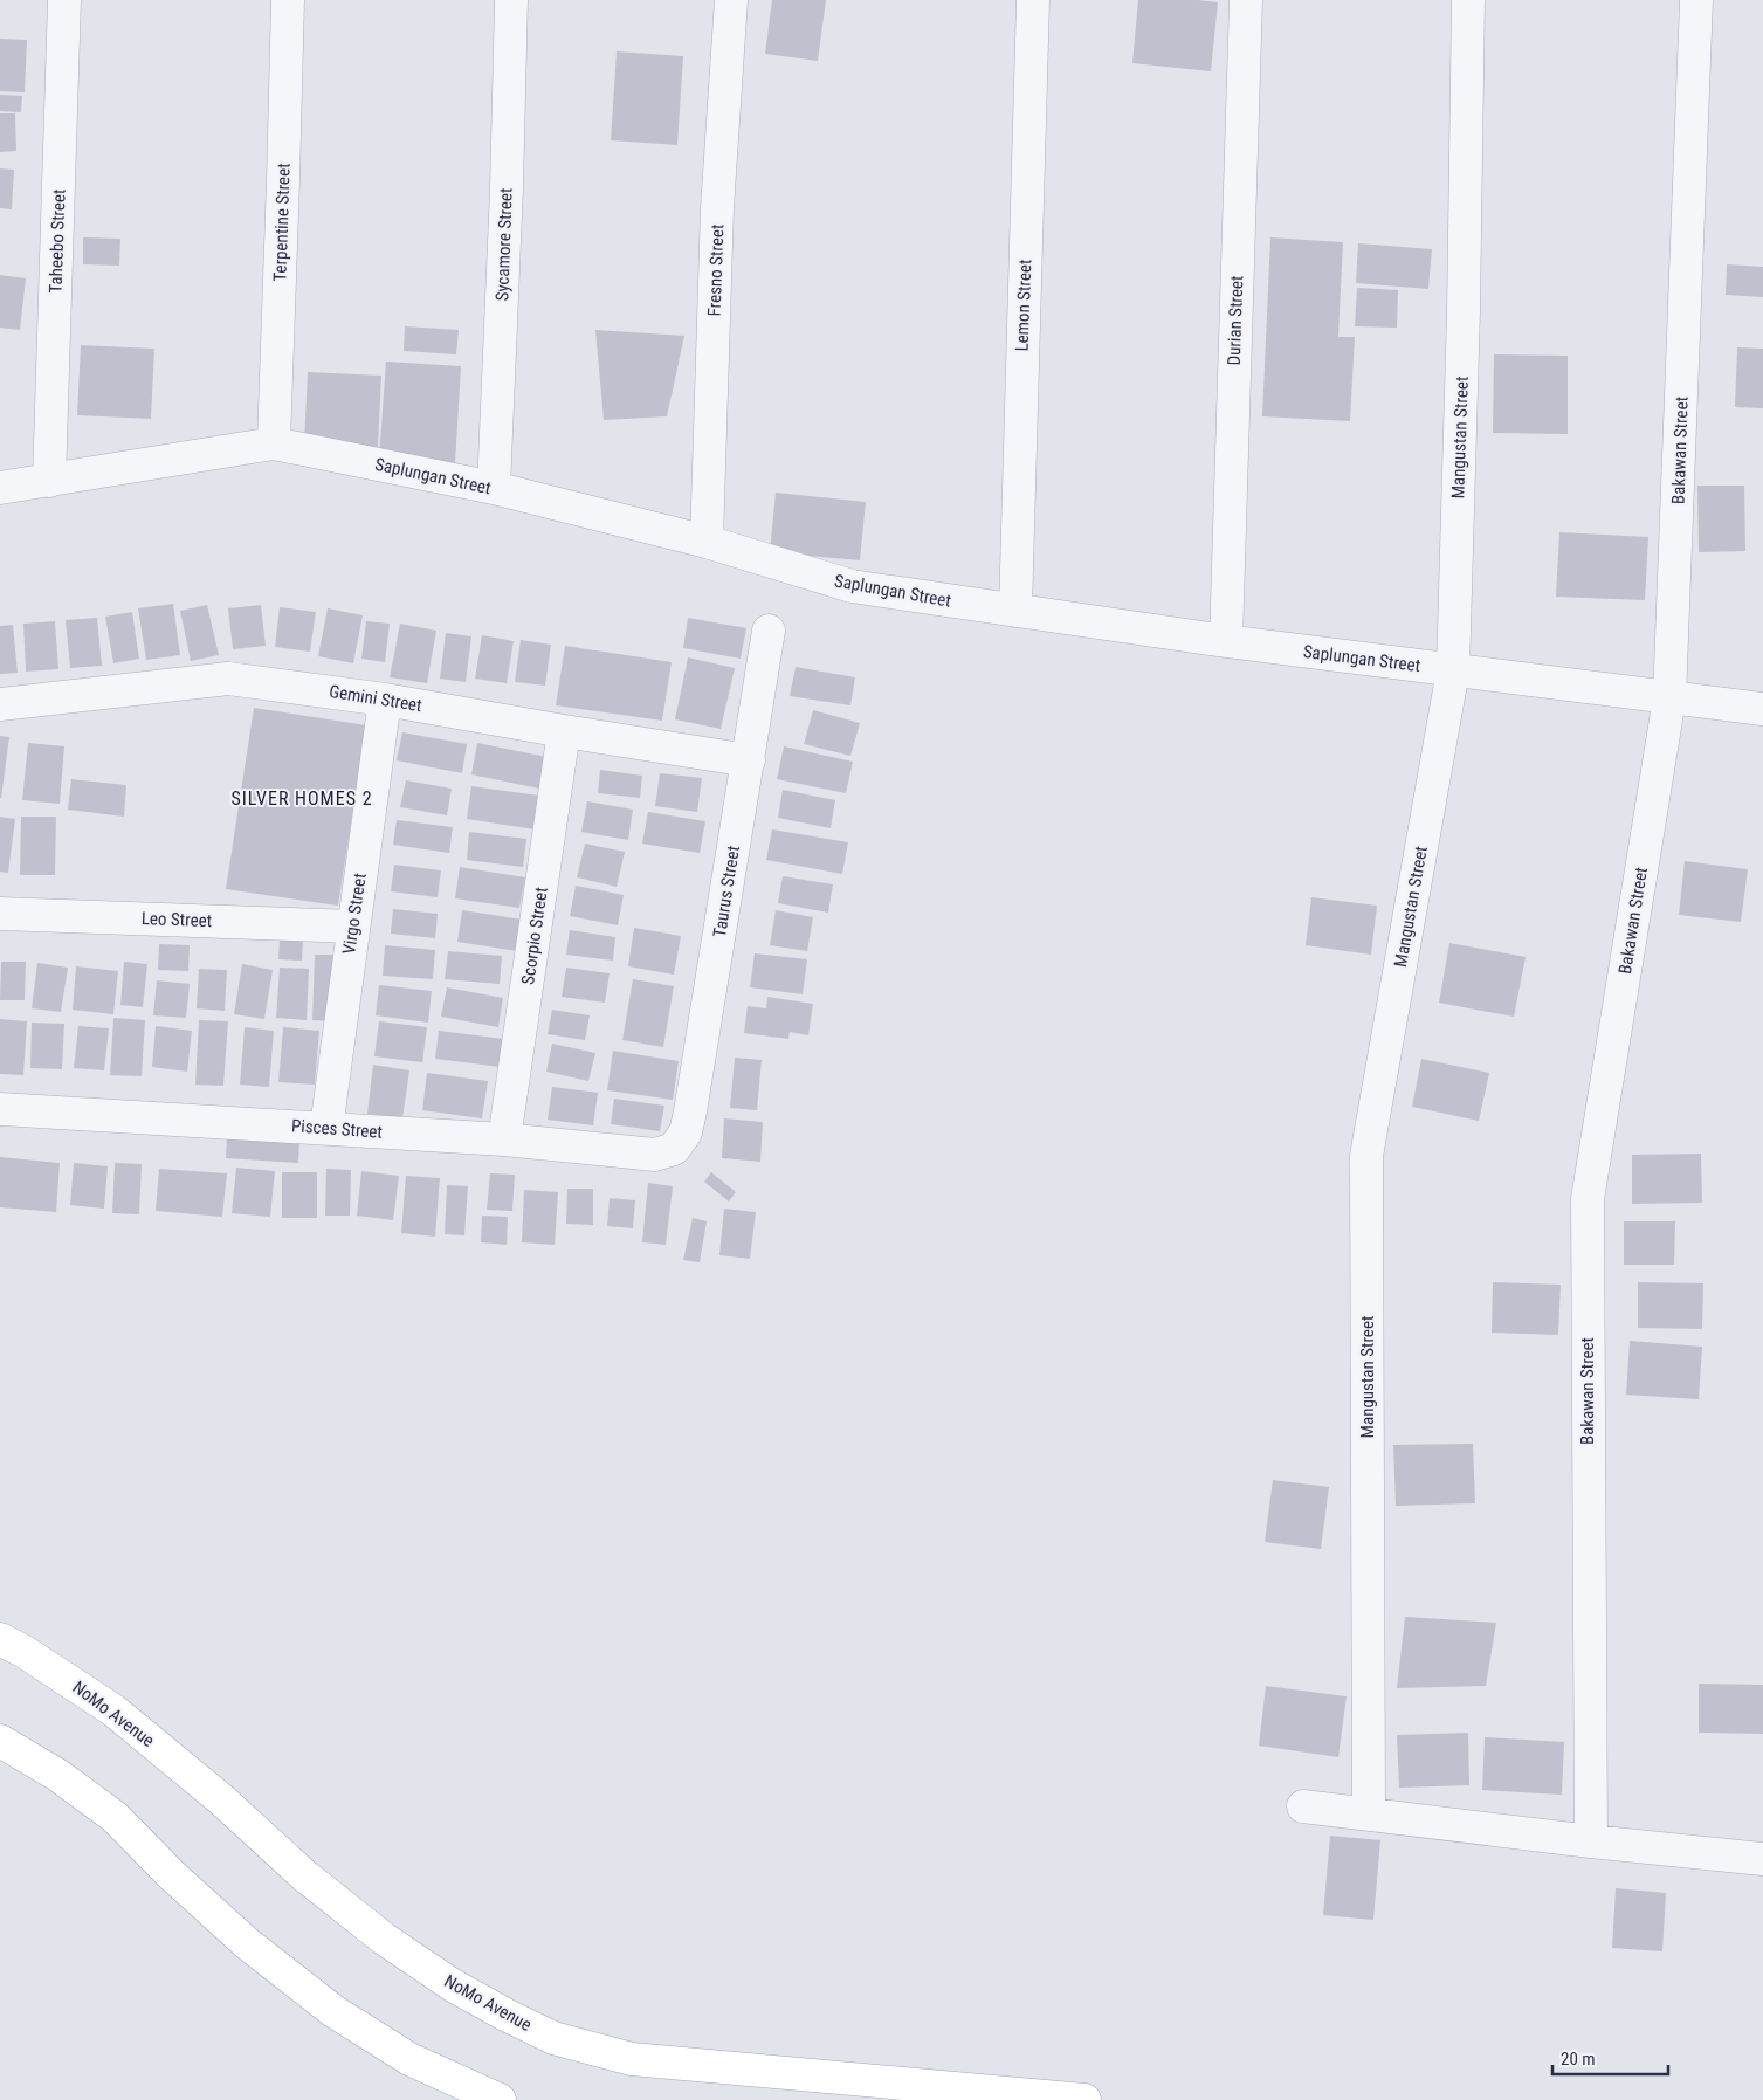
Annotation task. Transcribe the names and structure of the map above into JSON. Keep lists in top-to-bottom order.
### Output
{
  "streets": {
    "main road": ["NoMo Avenue"],
    "street": [
      "Terpentine Street",
      "Taheebo Street",
      "Sycamore Street",
      "Fresno Street",
      "Lemon Street",
      "Durian Street",
      "Mangustan Street",
      "Bakawan Street",
      "Saplungan Street",
      "Gemini Street",
      "Taurus Street",
      "Virgo Street",
      "Leo Street",
      "Scorpio Street",
      "Pisces Street"
    ]
  },
  "crossings": [
    ["Terpentine Street", "Saplungan Street"],
    ["Taheebo Street", "Saplungan Street"],
    ["Sycamore Street", "Saplungan Street"],
    ["Fresno Street", "Saplungan Street"],
    ["Lemon Street", "Saplungan Street"],
    ["Durian Street", "Saplungan Street"],
    ["Mangustan Street", "Saplungan Street"],
    ["Bakawan Street", "Saplungan Street"],
    ["Gemini Street", "Taurus Street"],
    ["Gemini Street", "Virgo Street"],
    ["Gemini Street", "Scorpio Street"],
    ["Taurus Street", "Pisces Street"],
    ["Virgo Street", "Leo Street"],
    ["Virgo Street", "Pisces Street"],
    ["Scorpio Street", "Pisces Street"]
  ],
  "districts": ["SILVER HOMES 2"],
  "scale_bar": "20 m"
}
